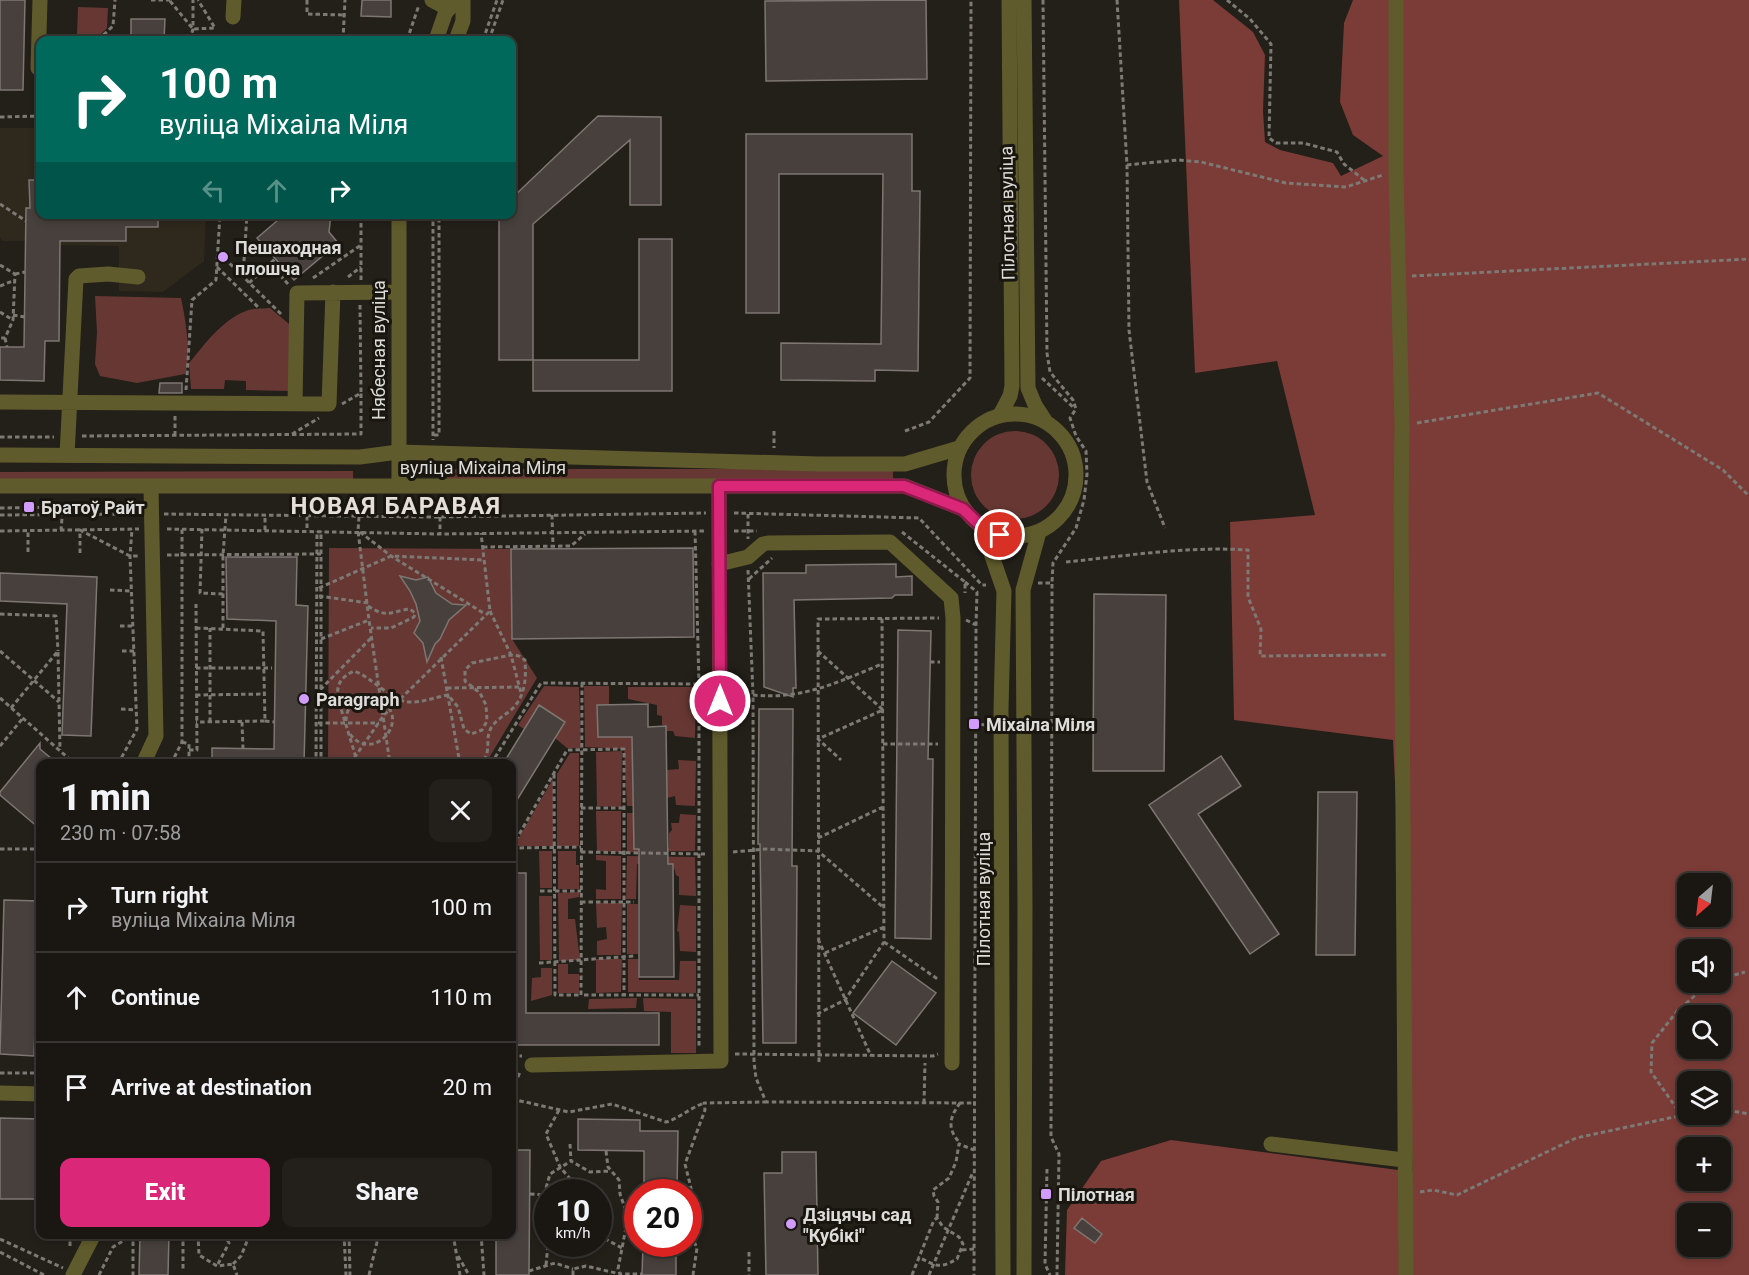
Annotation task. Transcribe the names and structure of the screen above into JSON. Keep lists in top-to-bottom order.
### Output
{
  "streets": {
    "street": ["Пілотная вуліца", "Нябесная вуліца", "вуліца Міхаіла Міля"]
  },
  "crossings": [
    ["Пілотная вуліца", "вуліца Міхаіла Міля"],
    ["Нябесная вуліца", "вуліца Міхаіла Міля"]
  ],
  "districts": ["НОВАЯ БАРАВАЯ"],
  "places": {
    "other": ["Пешаходная плошча", "Paragraph", "Дзіцячы сад \"Кубікі\""],
    "transit": ["Братоў Райт", "Міхаіла Міля", "Пілотная"]
  },
  "north": "bottom left",
  "page": {
    "turn": ["100 m", "вуліца Міхаіла Міля"],
    "heading": ["1 min", "230 m · 07:58"],
    "list": [
      {
        "name": "Turn right",
        "note": "вуліца Міхаіла Міля",
        "value": "100 m"
      },
      {
        "name": "Continue",
        "value": "110 m"
      },
      {
        "name": "Arrive at destination",
        "value": "20 m"
      }
    ],
    "map_buttons": ["+", "−"],
    "buttons": ["Exit", "Share"],
    "speed": "10 km/h",
    "limit": "20"
  }
}
